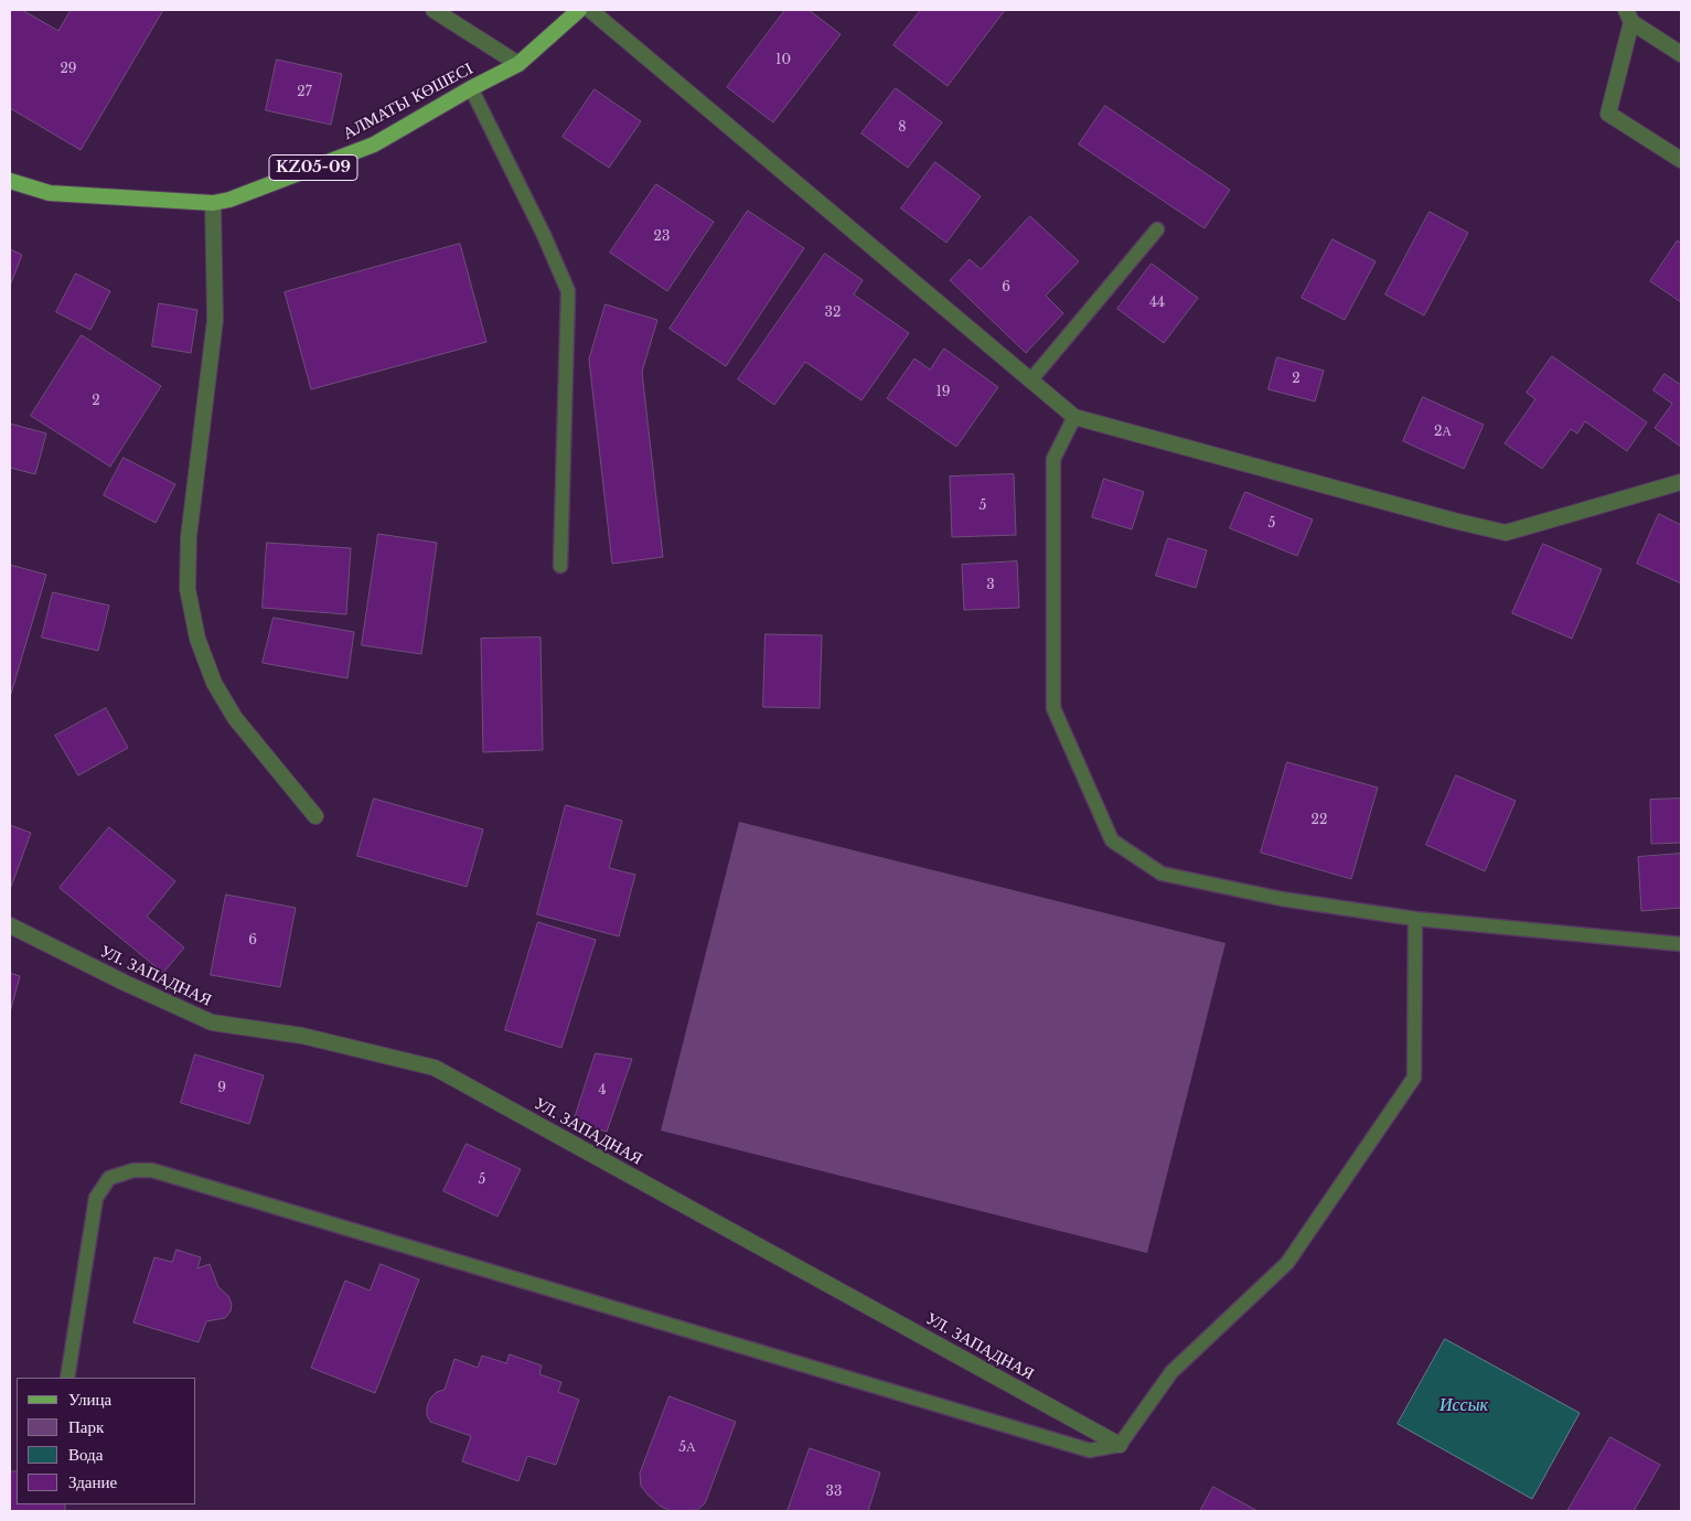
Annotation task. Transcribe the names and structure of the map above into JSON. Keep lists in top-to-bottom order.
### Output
{
  "streets": {
    "main road": ["АЛМАТЫ КӨШЕСІ", "KZ05-09"],
    "street": ["УЛ. ЗАПАДНАЯ"]
  },
  "water": ["Иссык"],
  "house_numbers": [
    "10",
    "29",
    "27",
    "8",
    "23",
    "6",
    "44",
    "32",
    "2",
    "19",
    "2",
    "2А",
    "5",
    "5",
    "3",
    "22",
    "6",
    "9",
    "4",
    "5",
    "5А",
    "33"
  ],
  "legend": [
    "Улица",
    "Парк",
    "Вода",
    "Здание"
  ]
}
